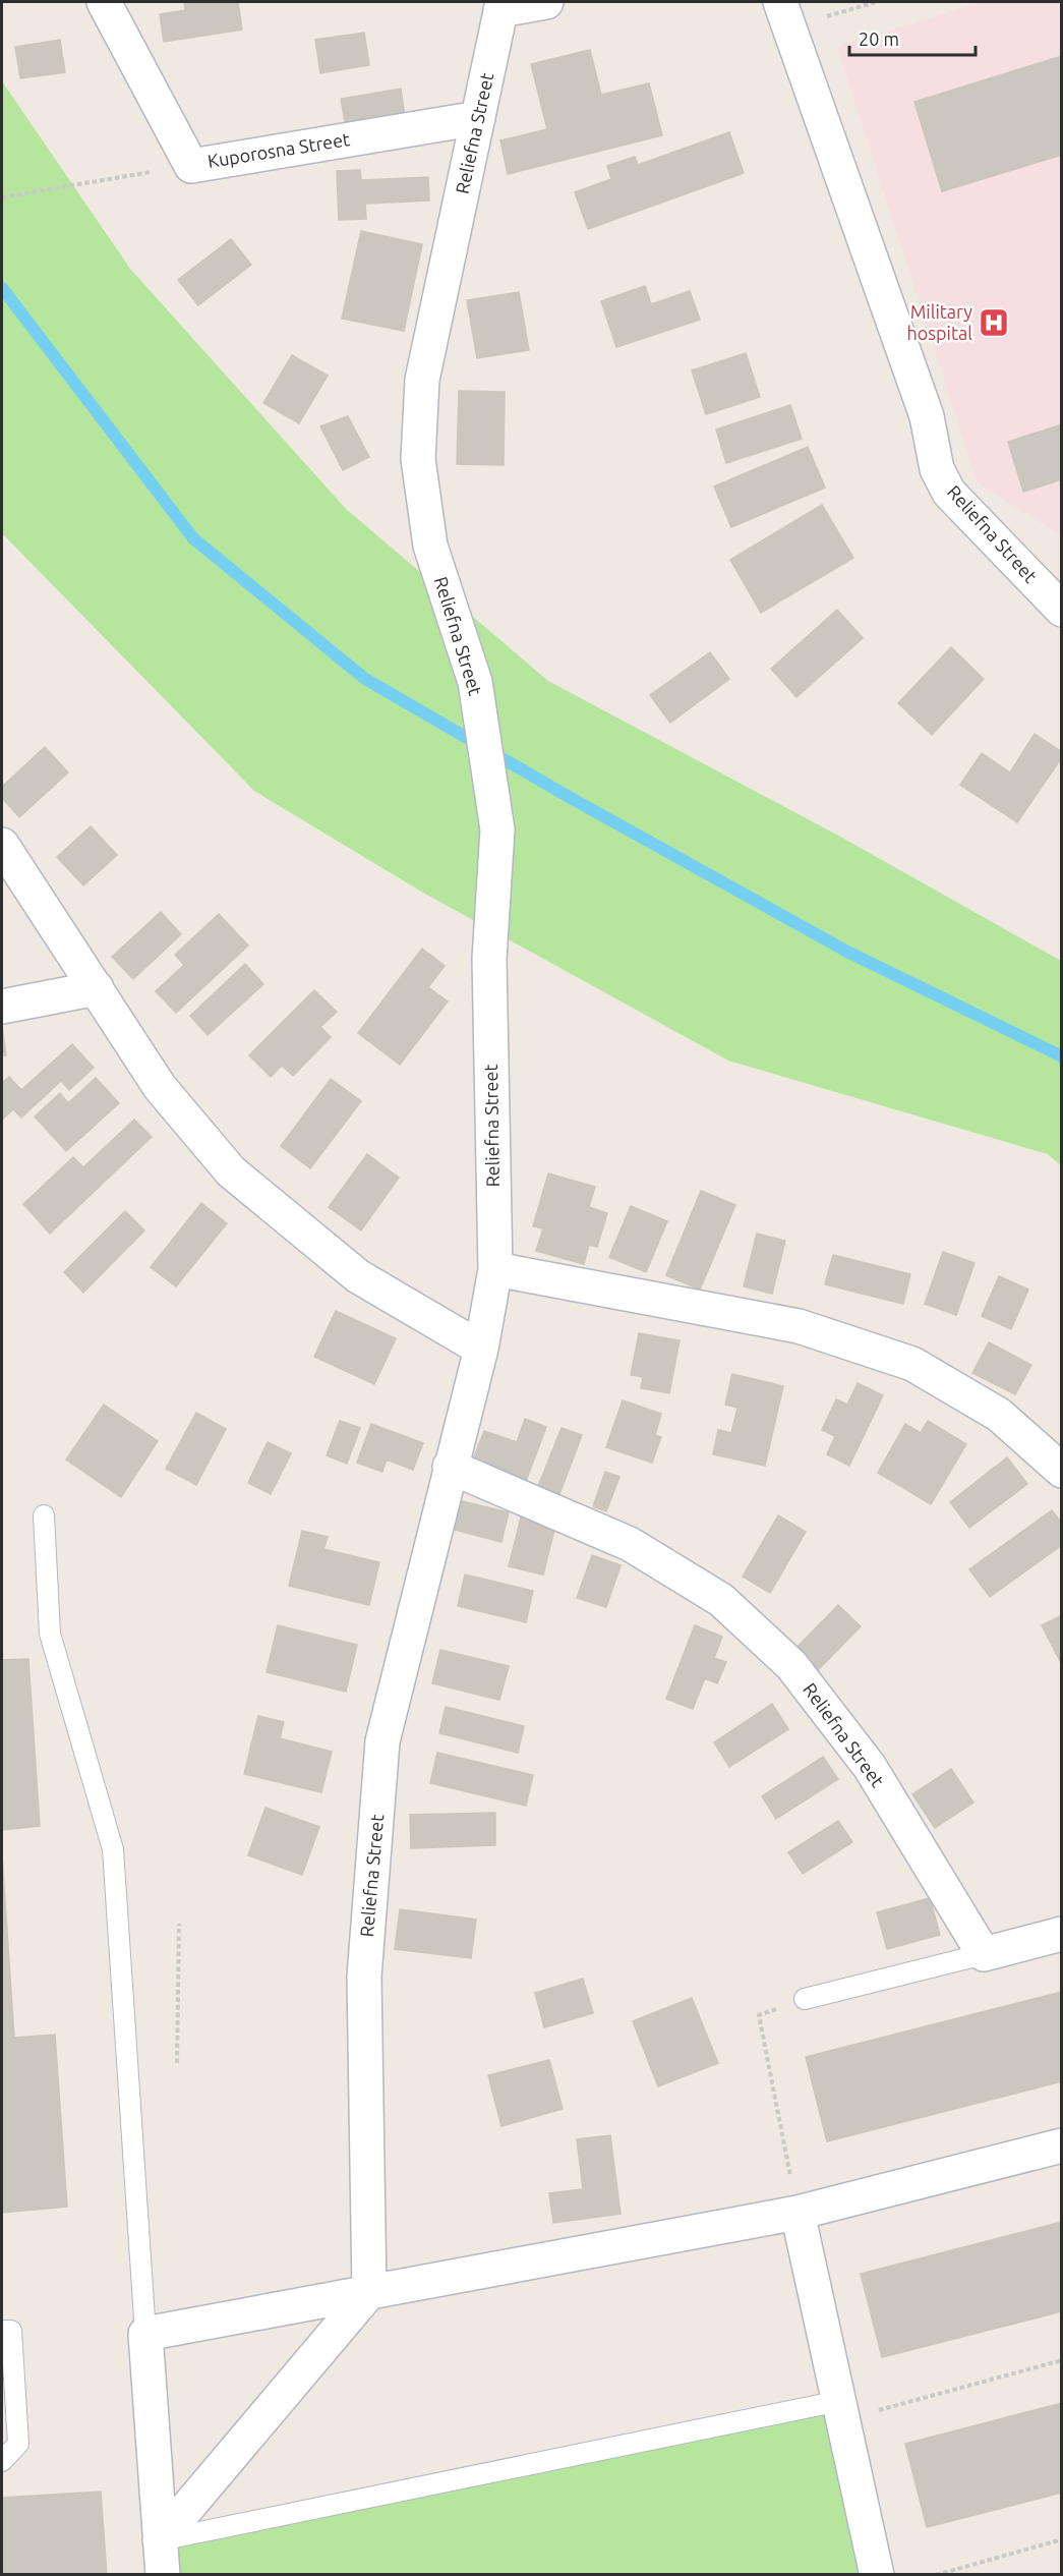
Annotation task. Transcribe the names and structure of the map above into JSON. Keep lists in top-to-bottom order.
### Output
{
  "streets": {
    "street": ["Reliefna Street", "Kuporosna Street"]
  },
  "crossings": [
    ["Reliefna Street", "Kuporosna Street"]
  ],
  "places": {
    "hospital": ["Military hospital"]
  },
  "scale_bar": "20 m"
}
